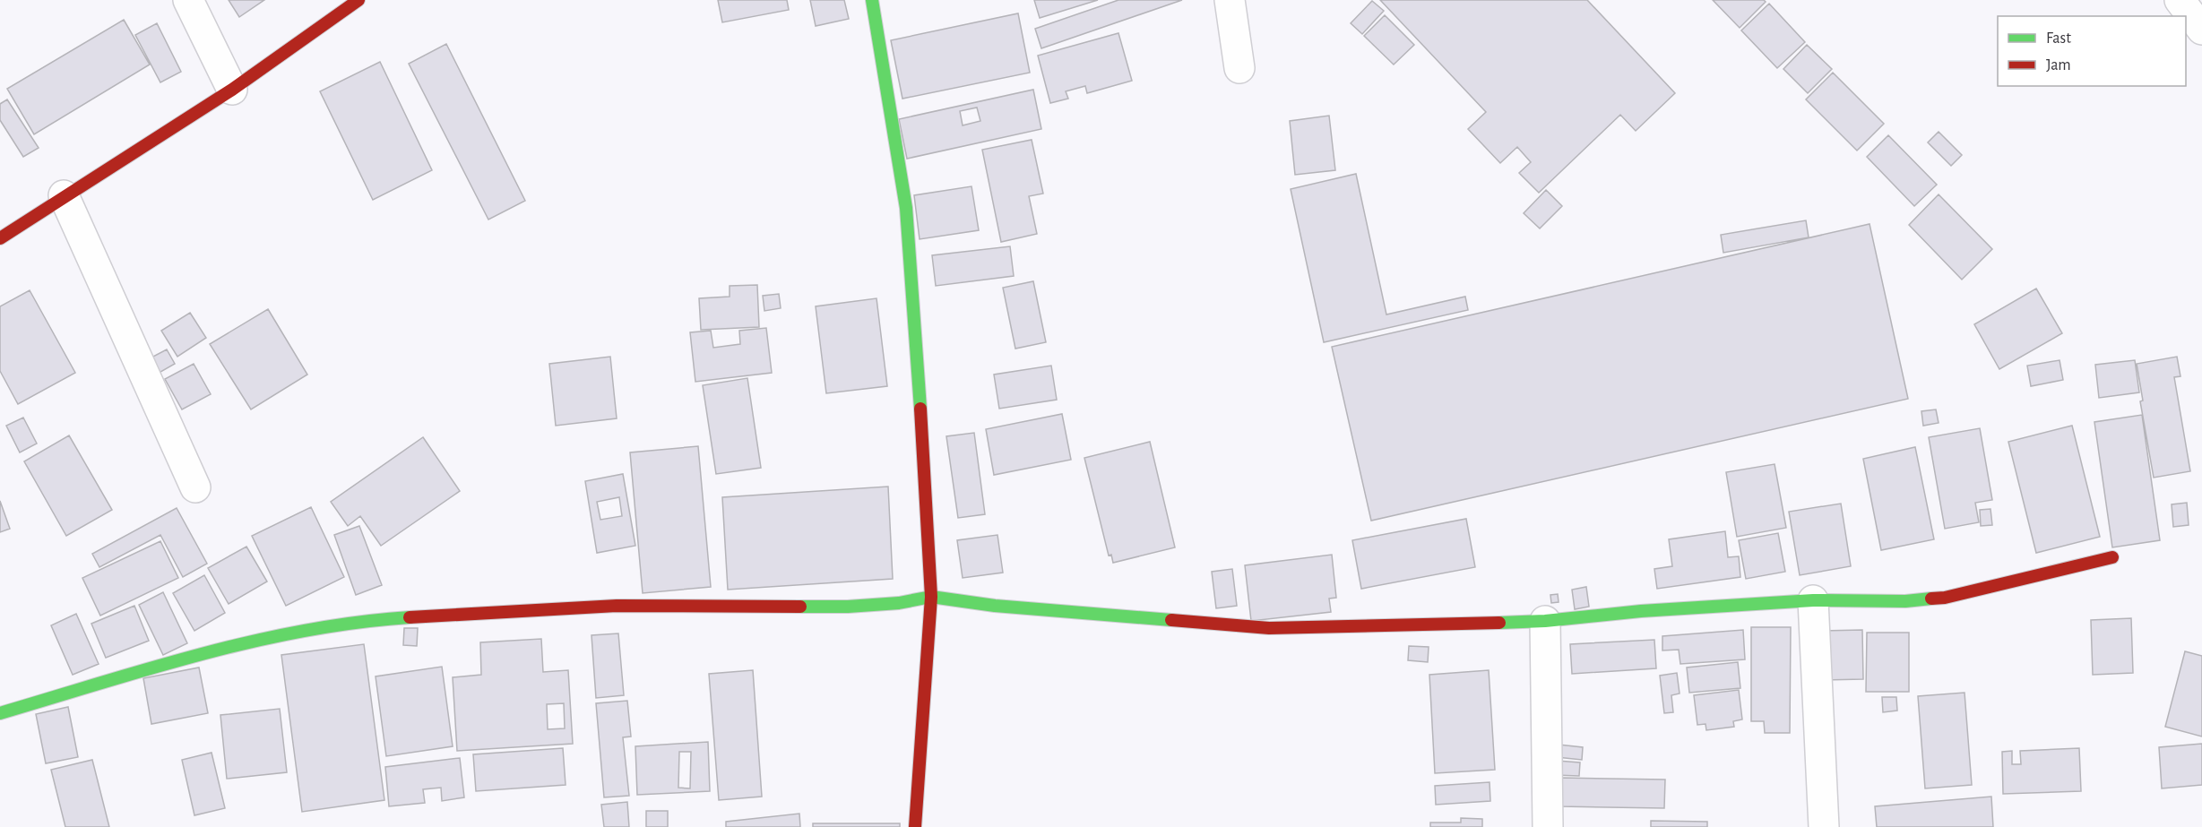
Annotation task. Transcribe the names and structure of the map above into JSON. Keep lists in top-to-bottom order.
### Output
{
  "legend": ["Fast", "Jam"]
}
